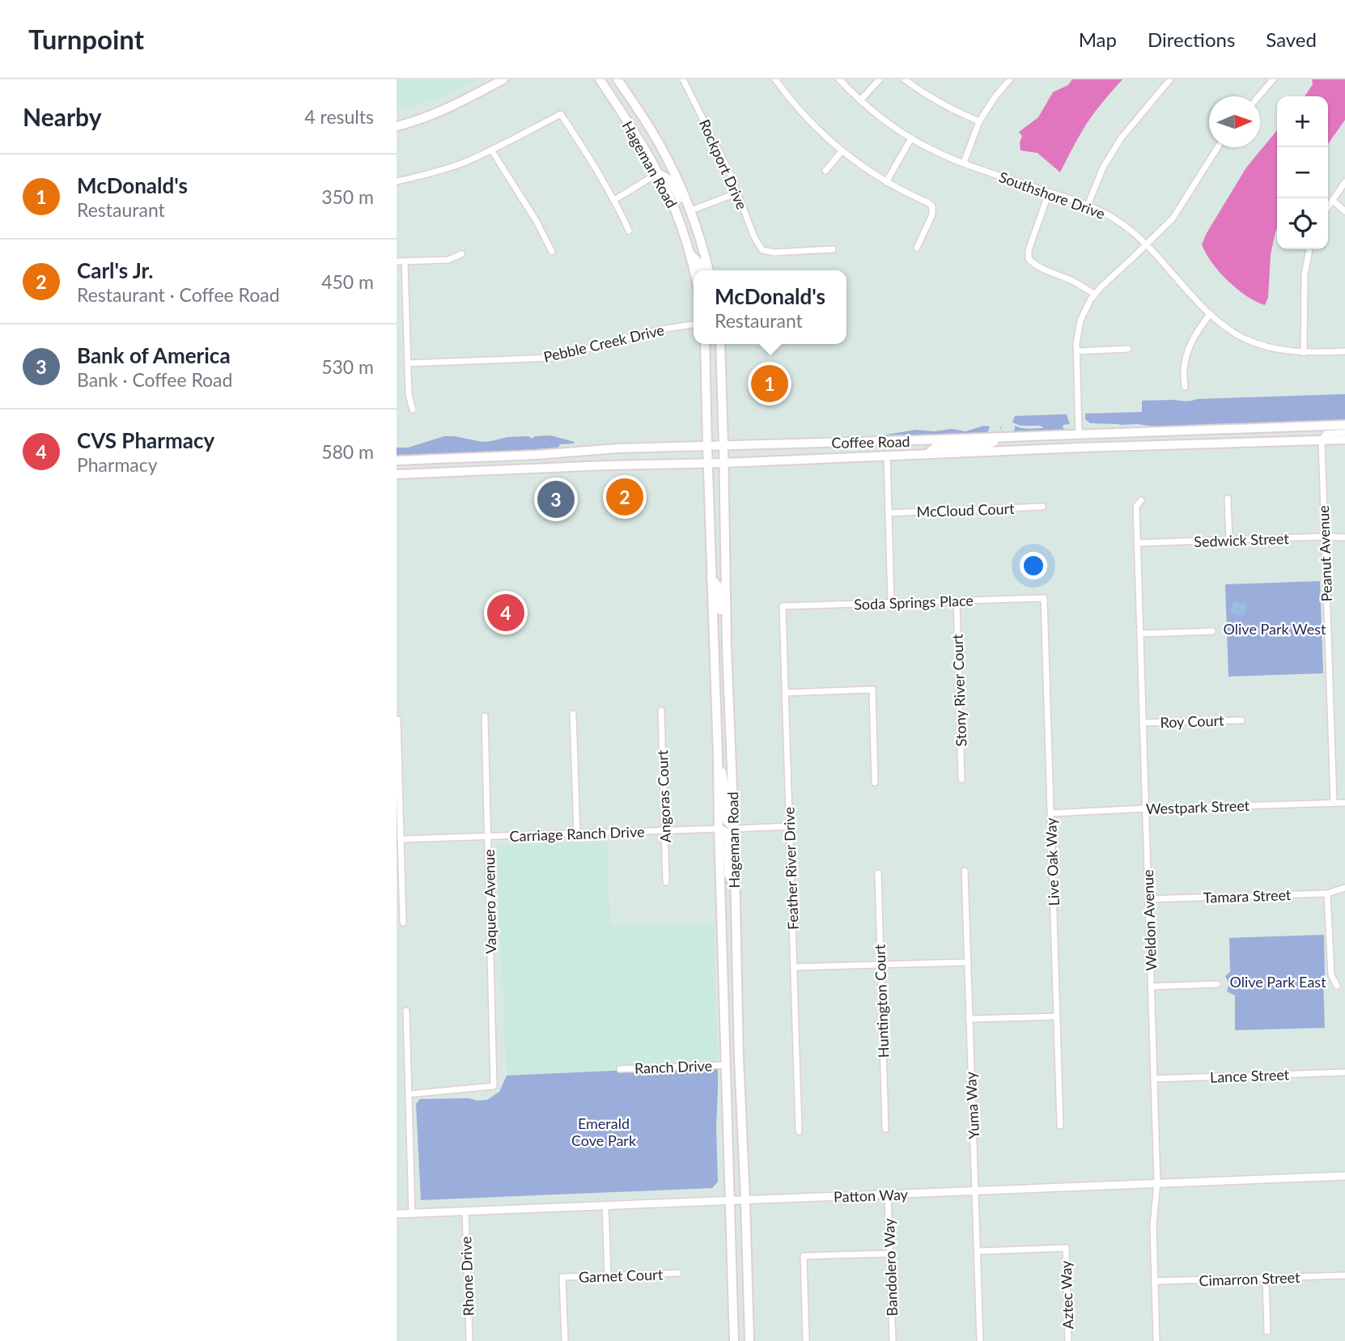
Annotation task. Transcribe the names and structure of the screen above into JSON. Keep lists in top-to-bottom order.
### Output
{
  "streets": {
    "main road": ["Hageman Road", "Coffee Road"],
    "street": [
      "Rockport Drive",
      "Southshore Drive",
      "Pebble Creek Drive",
      "McCloud Court",
      "Sedwick Street",
      "Peanut Avenue",
      "Soda Springs Place",
      "Stony River Court",
      "Roy Court",
      "Angoras Court",
      "Westpark Street",
      "Carriage Ranch Drive",
      "Live Oak Way",
      "Feather River Drive",
      "Tamara Street",
      "Vaquero Avenue",
      "Weldon Avenue",
      "Huntington Court",
      "Ranch Drive",
      "Lance Street",
      "Yuma Way",
      "Patton Way",
      "Bandolero Way",
      "Garnet Court",
      "Rhone Drive",
      "Cimarron Street",
      "Aztec Way"
    ]
  },
  "crossings": [
    ["Hageman Road", "Coffee Road"],
    ["Hageman Road", "Carriage Ranch Drive"],
    ["Hageman Road", "Ranch Drive"],
    ["Hageman Road", "Patton Way"],
    ["Coffee Road", "Peanut Avenue"],
    ["Sedwick Street", "Peanut Avenue"],
    ["Sedwick Street", "Weldon Avenue"],
    ["Peanut Avenue", "Westpark Street"],
    ["Soda Springs Place", "Stony River Court"],
    ["Soda Springs Place", "Live Oak Way"],
    ["Soda Springs Place", "Feather River Drive"],
    ["Roy Court", "Weldon Avenue"],
    ["Angoras Court", "Carriage Ranch Drive"],
    ["Westpark Street", "Live Oak Way"],
    ["Westpark Street", "Weldon Avenue"],
    ["Carriage Ranch Drive", "Vaquero Avenue"],
    ["Tamara Street", "Weldon Avenue"],
    ["Weldon Avenue", "Lance Street"],
    ["Weldon Avenue", "Patton Way"],
    ["Weldon Avenue", "Cimarron Street"],
    ["Yuma Way", "Patton Way"],
    ["Yuma Way", "Aztec Way"],
    ["Patton Way", "Bandolero Way"],
    ["Patton Way", "Rhone Drive"]
  ],
  "parks": ["Olive Park West", "Olive Park East", "Emerald Cove Park"],
  "north": "right",
  "page": {
    "header": "Turnpoint",
    "nav": ["Map", "Directions", "Saved"],
    "heading": ["Nearby", "4 results"],
    "map_buttons": ["+", "−"],
    "list": [
      {
        "mark": "1",
        "name": "McDonald's",
        "note": "Restaurant",
        "value": "350 m"
      },
      {
        "mark": "2",
        "name": "Carl's Jr.",
        "note": "Restaurant · Coffee Road",
        "value": "450 m"
      },
      {
        "mark": "3",
        "name": "Bank of America",
        "note": "Bank · Coffee Road",
        "value": "530 m"
      },
      {
        "mark": "4",
        "name": "CVS Pharmacy",
        "note": "Pharmacy",
        "value": "580 m"
      }
    ],
    "popup": ["McDonald's", "Restaurant"],
    "pins": [
      "1",
      "2",
      "3",
      "4"
    ]
  }
}
